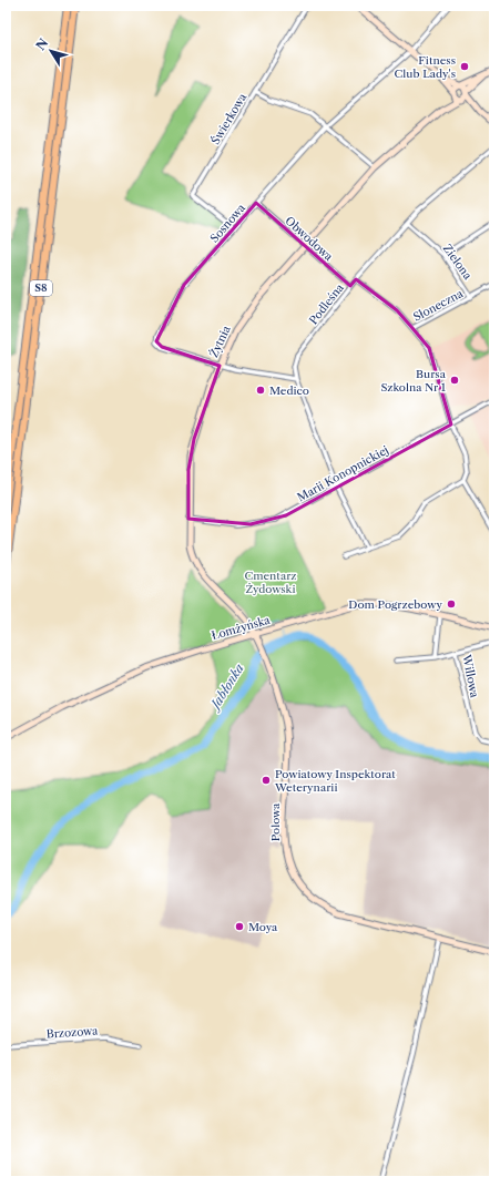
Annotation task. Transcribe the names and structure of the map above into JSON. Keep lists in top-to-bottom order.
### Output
{
  "streets": {
    "highway": ["S8"],
    "street": [
      "Świerkowa",
      "Sosnowa",
      "Obwodowa",
      "Zielona",
      "Podleśna",
      "Słoneczna",
      "Żytnia",
      "Marii Konopnickiej",
      "Łomżyńska",
      "Willowa",
      "Polowa",
      "Brzozowa"
    ]
  },
  "crossings": [
    ["Świerkowa", "Sosnowa"],
    ["Sosnowa", "Obwodowa"],
    ["Sosnowa", "Żytnia"],
    ["Obwodowa", "Podleśna"],
    ["Obwodowa", "Żytnia"],
    ["Zielona", "Podleśna"],
    ["Zielona", "Słoneczna"],
    ["Żytnia", "Marii Konopnickiej"],
    ["Żytnia", "Łomżyńska"],
    ["Żytnia", "Polowa"],
    ["Łomżyńska", "Polowa"]
  ],
  "water": ["Jabłonka"],
  "parks": ["Cmentarz Żydowski"],
  "places": [
    "Fitness Club Lady's",
    "Bursa Szkolna Nr 1",
    "Medico",
    "Dom Pogrzebowy",
    "Powiatowy Inspektorat Weterynarii",
    "Moya"
  ],
  "north": "top left"
}
